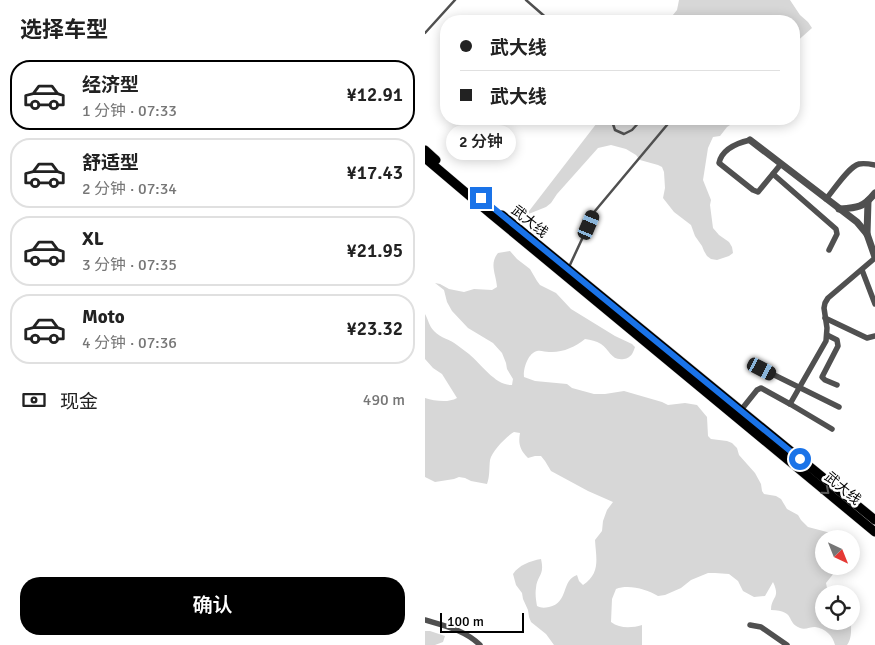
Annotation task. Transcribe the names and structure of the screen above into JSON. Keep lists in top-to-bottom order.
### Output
{
  "streets": {
    "highway": ["武大线"]
  },
  "scale_bar": "100 m",
  "north": "bottom right",
  "page": {
    "heading": "选择车型",
    "banner": ["武大线", "武大线"],
    "list": [
      {
        "name": "经济型",
        "note": "1 分钟 · 07:33",
        "value": "¥12.91"
      },
      {
        "name": "舒适型",
        "note": "2 分钟 · 07:34",
        "value": "¥17.43"
      },
      {
        "name": "XL",
        "note": "3 分钟 · 07:35",
        "value": "¥21.95"
      },
      {
        "name": "Moto",
        "note": "4 分钟 · 07:36",
        "value": "¥23.32"
      }
    ],
    "bubble": "2 分钟",
    "pay": ["现金", "490 m"],
    "buttons": "确认",
    "scale": "100 m"
  }
}
